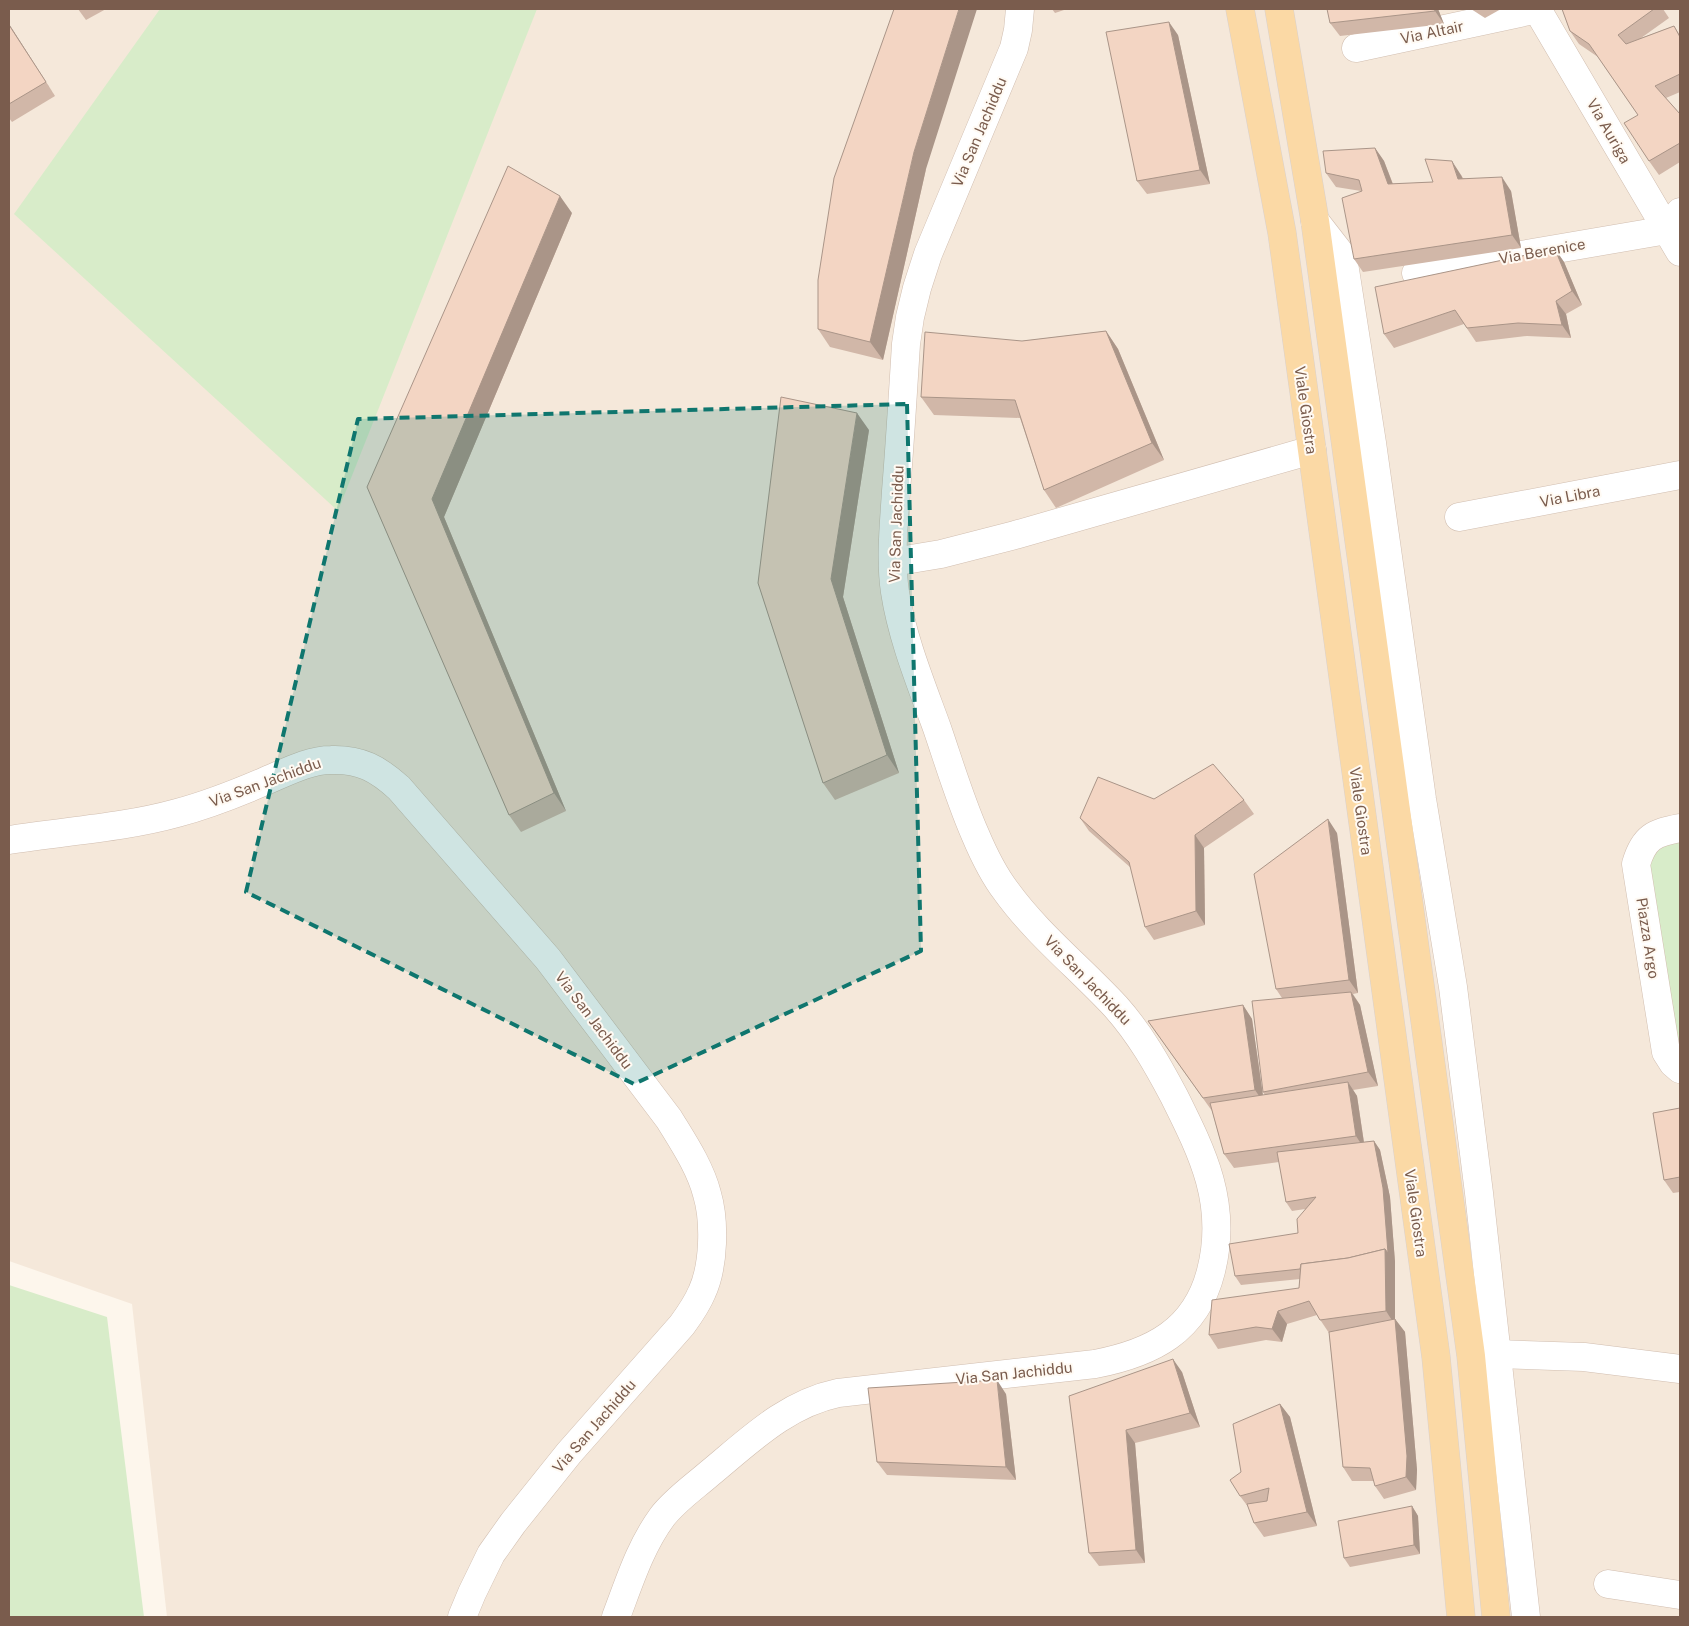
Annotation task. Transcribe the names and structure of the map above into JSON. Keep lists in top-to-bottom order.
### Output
{
  "streets": {
    "main road": ["Viale Giostra"],
    "street": [
      "Via Altair",
      "Via Auriga",
      "Via San Jachiddu",
      "Via Berenice",
      "Via Libra",
      "Piazza Argo"
    ]
  },
  "crossings": [
    ["Via Altair", "Via Auriga"],
    ["Via Auriga", "Via Berenice"]
  ]
}
